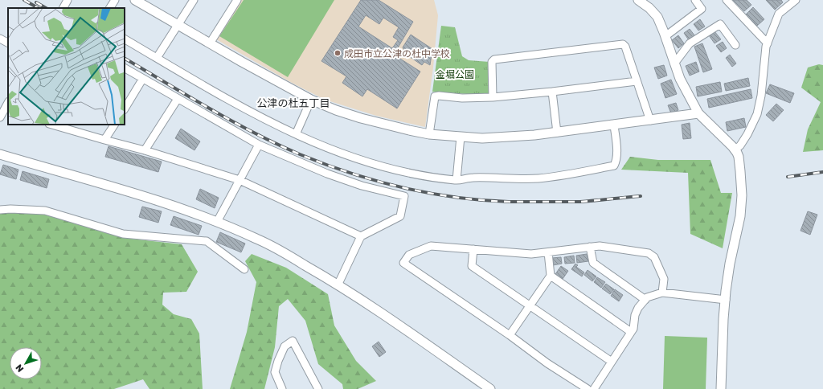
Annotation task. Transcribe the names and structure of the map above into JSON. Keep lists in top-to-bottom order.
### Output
{
  "districts": ["公津の杜五丁目"],
  "parks": ["金堀公園"],
  "places": ["成田市立公津の杜中学校"],
  "north": "bottom left"
}
